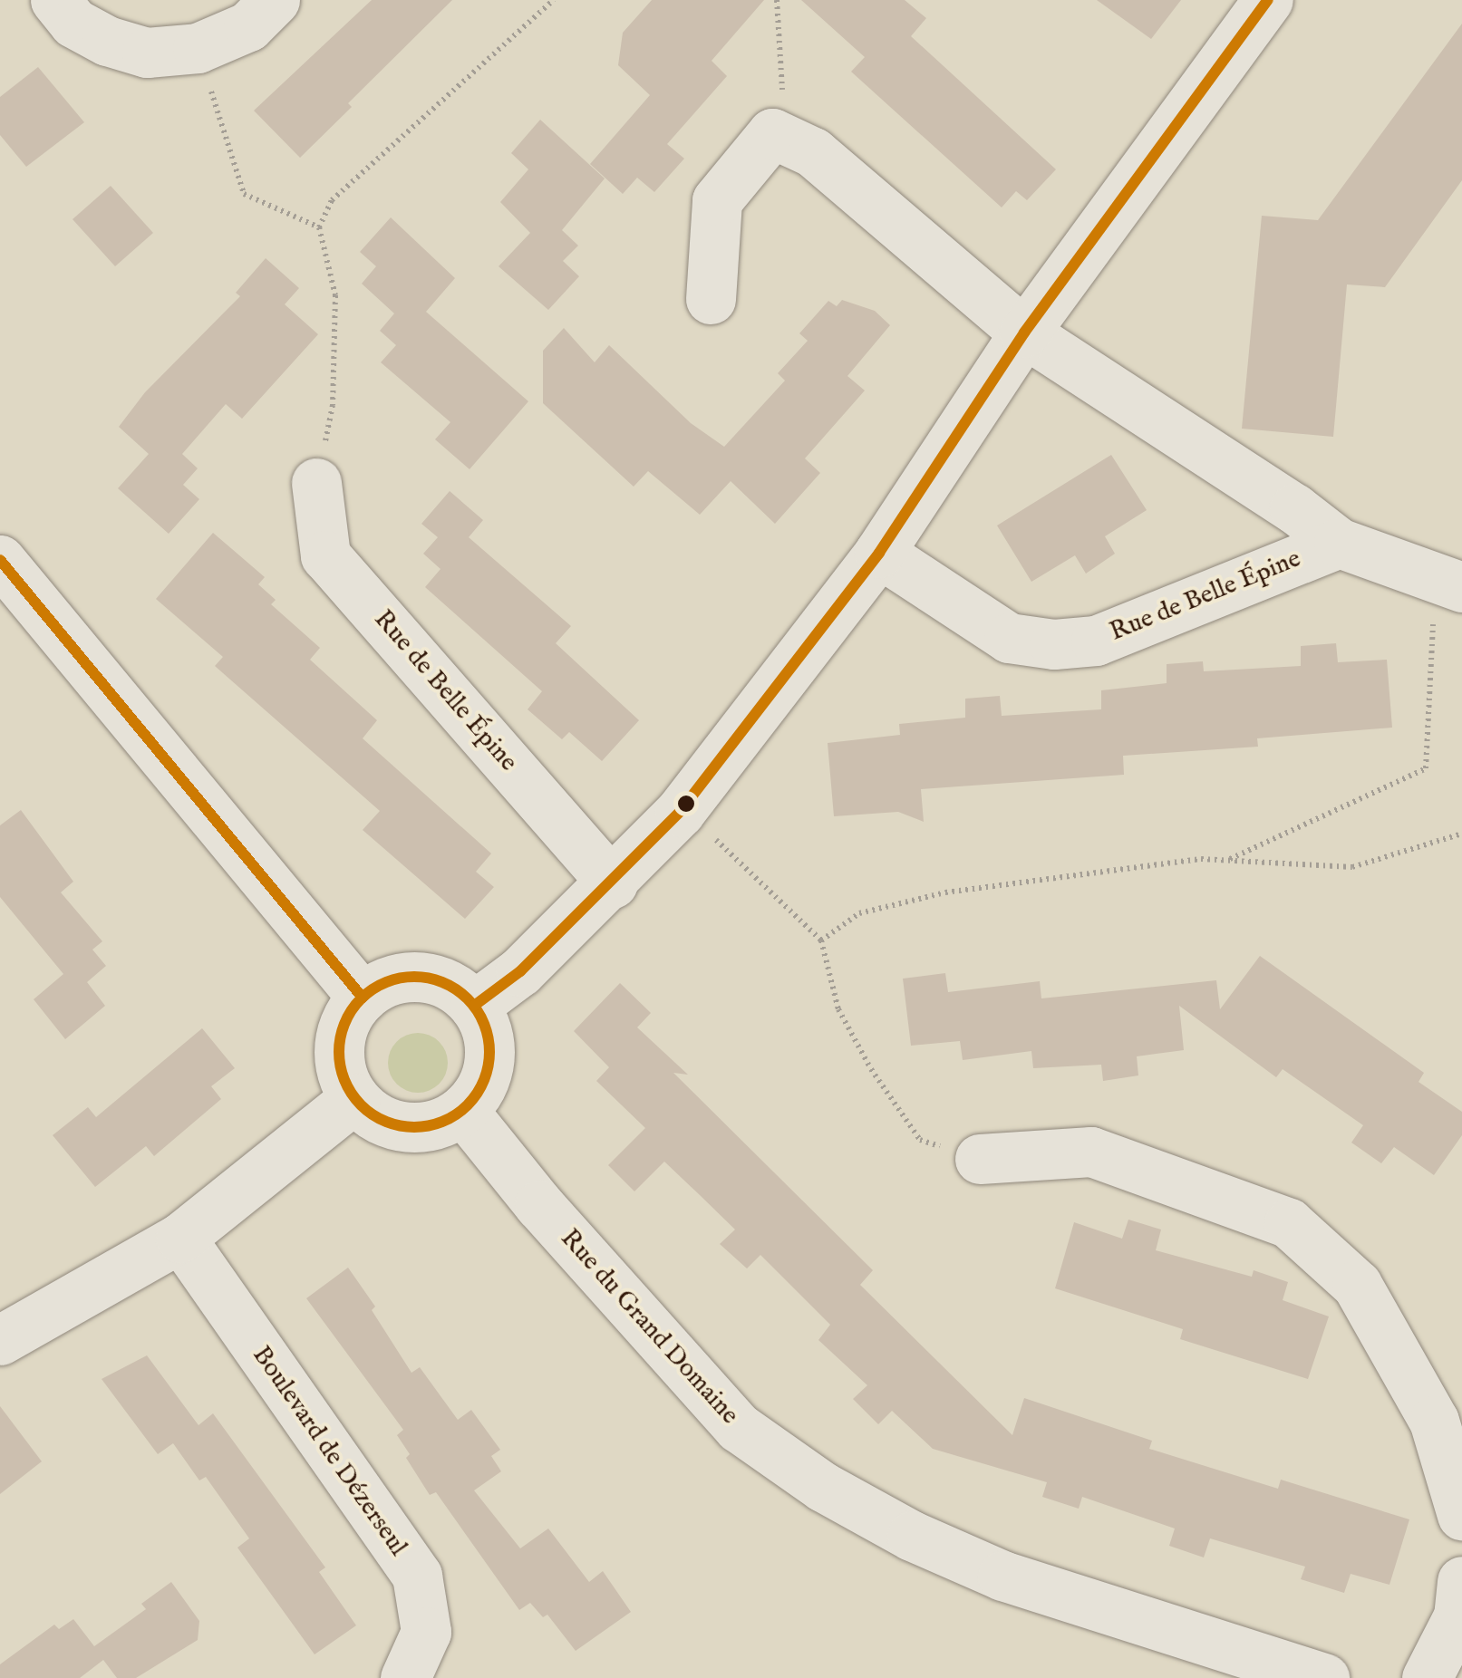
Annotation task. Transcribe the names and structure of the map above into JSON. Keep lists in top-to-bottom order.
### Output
{
  "streets": {
    "street": ["Rue de Belle Épine", "Rue du Grand Domaine", "Boulevard de Dézerseul"]
  }
}
